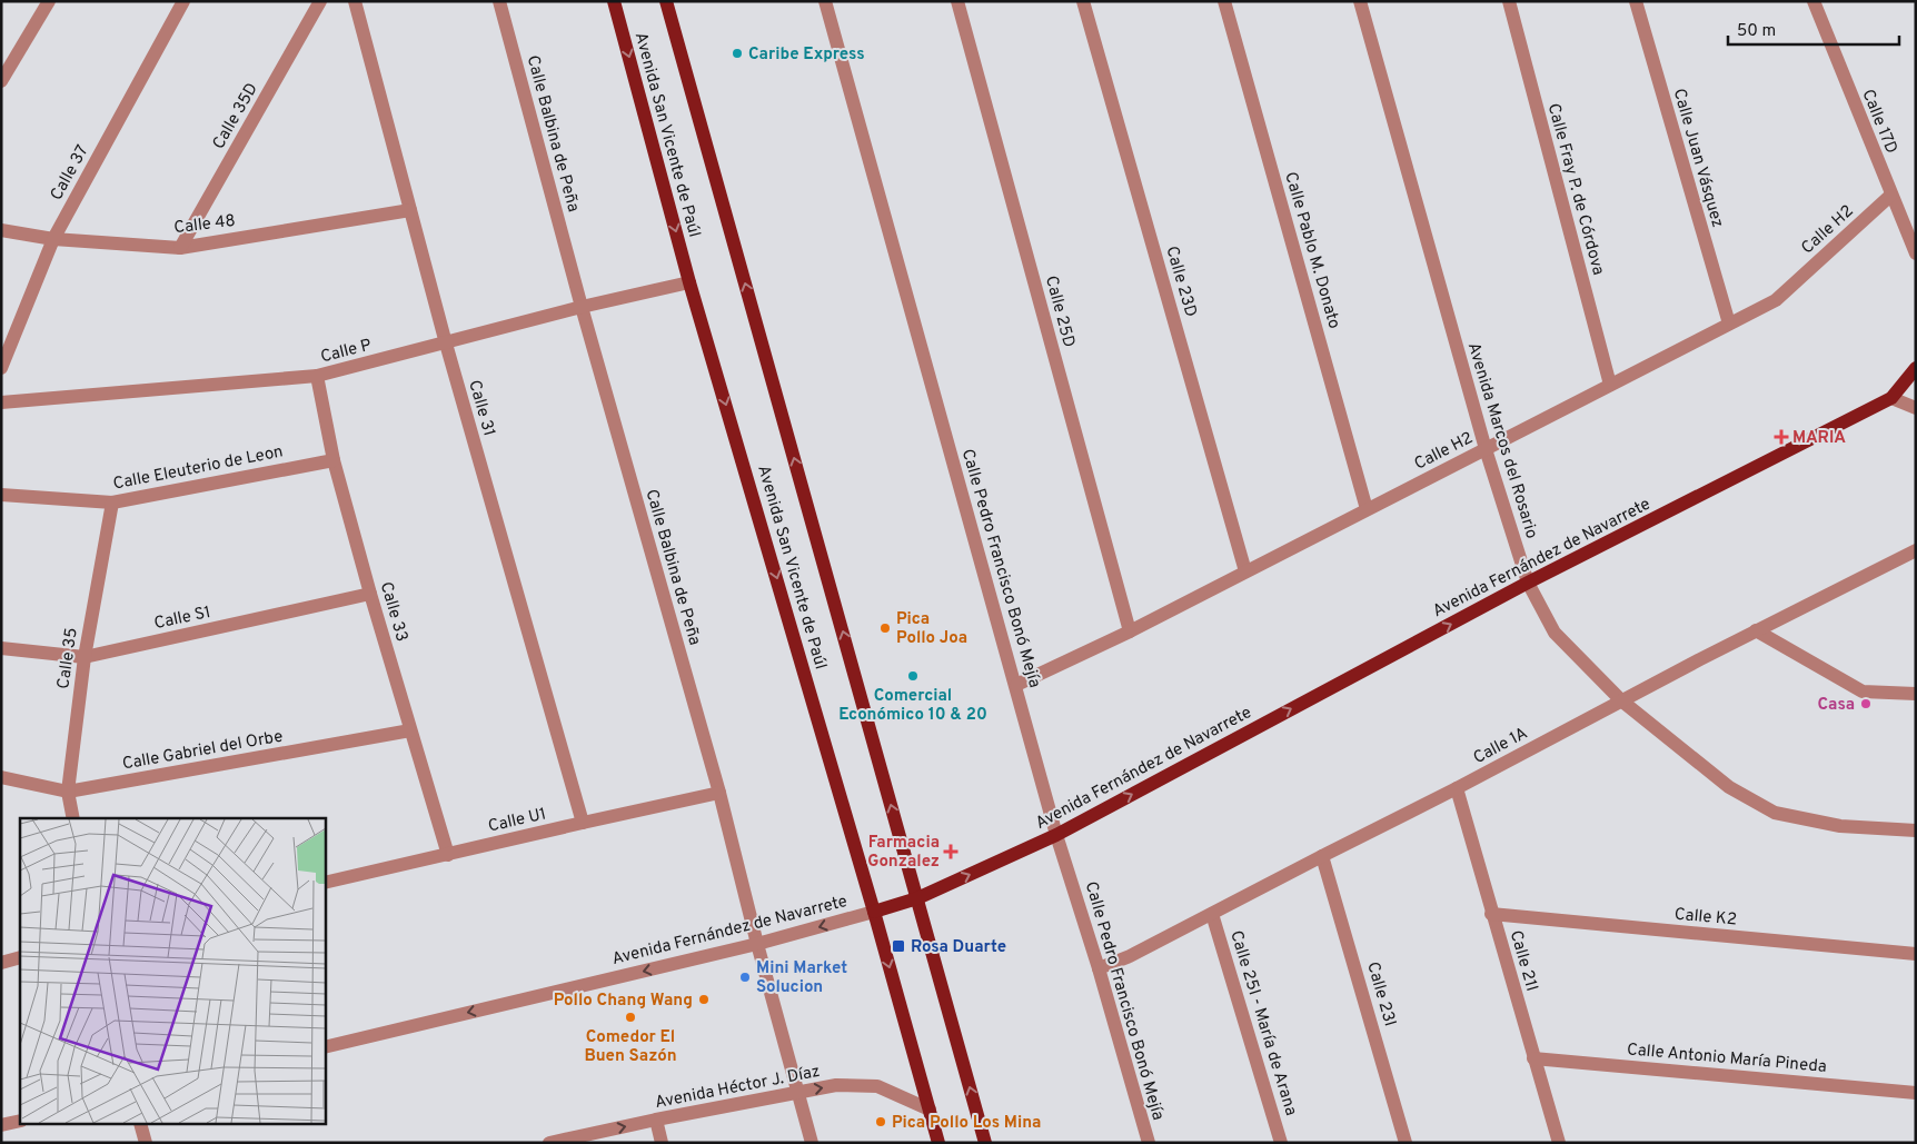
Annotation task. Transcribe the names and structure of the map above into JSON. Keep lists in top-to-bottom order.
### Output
{
  "streets": {
    "main road": ["Avenida San Vicente de Paúl", "Avenida Fernández de Navarrete"],
    "street": [
      "Calle 35D",
      "Calle 17D",
      "Calle Balbina de Peña",
      "Calle Juan Vásquez",
      "Calle 37",
      "Calle Fray P. de Córdova",
      "Calle 48",
      "Calle H2",
      "Calle Pablo M. Donato",
      "Calle 23D",
      "Calle 25D",
      "Calle P",
      "Calle 31",
      "Avenida Marcos del Rosario",
      "Calle Eleuterio de Leon",
      "Calle Pedro Francisco Bonó Mejía",
      "Calle 33",
      "Calle S1",
      "Calle 35",
      "Calle 1A",
      "Calle Gabriel del Orbe",
      "Calle U1",
      "Calle K2",
      "Calle 21I",
      "Calle 23I",
      "Calle 25I - María de Arana",
      "Calle Antonio María Pineda",
      "Avenida Héctor J. Díaz"
    ]
  },
  "crossings": [
    ["Calle 35D", "Calle 48"],
    ["Calle 17D", "Calle H2"],
    ["Calle Balbina de Peña", "Calle P"],
    ["Calle Balbina de Peña", "Avenida Fernández de Navarrete"],
    ["Calle Balbina de Peña", "Calle U1"],
    ["Calle Balbina de Peña", "Avenida Héctor J. Díaz"],
    ["Avenida San Vicente de Paúl", "Calle P"],
    ["Avenida San Vicente de Paúl", "Avenida Fernández de Navarrete"],
    ["Avenida San Vicente de Paúl", "Avenida Héctor J. Díaz"],
    ["Calle Juan Vásquez", "Calle H2"],
    ["Calle 37", "Calle 48"],
    ["Calle Fray P. de Córdova", "Calle H2"],
    ["Calle 48", "Calle 31"],
    ["Calle H2", "Calle Pablo M. Donato"],
    ["Calle H2", "Calle 23D"],
    ["Calle H2", "Calle 25D"],
    ["Calle H2", "Avenida Marcos del Rosario"],
    ["Calle H2", "Calle Pedro Francisco Bonó Mejía"],
    ["Calle P", "Calle 31"],
    ["Calle P", "Calle 33"],
    ["Calle 31", "Calle U1"],
    ["Avenida Marcos del Rosario", "Avenida Fernández de Navarrete"],
    ["Avenida Marcos del Rosario", "Calle 1A"],
    ["Calle Eleuterio de Leon", "Calle 33"],
    ["Calle Eleuterio de Leon", "Calle 35"],
    ["Avenida Fernández de Navarrete", "Calle Pedro Francisco Bonó Mejía"],
    ["Calle Pedro Francisco Bonó Mejía", "Calle 1A"],
    ["Calle 33", "Calle S1"],
    ["Calle 33", "Calle Gabriel del Orbe"],
    ["Calle 33", "Calle U1"],
    ["Calle S1", "Calle 35"],
    ["Calle 35", "Calle Gabriel del Orbe"],
    ["Calle 1A", "Calle 21I"],
    ["Calle 1A", "Calle 23I"],
    ["Calle 1A", "Calle 25I - María de Arana"],
    ["Calle K2", "Calle 21I"],
    ["Calle 21I", "Calle Antonio María Pineda"]
  ],
  "one_way": ["Avenida Héctor J. Díaz"],
  "places": {
    "other": [
      "Caribe Express",
      "Pica Pollo Joa",
      "Comercial Económico 10 & 20",
      "Casa",
      "Mini Market Solucion",
      "Pollo Chang Wang",
      "Comedor El Buen Sazón",
      "Pica Pollo Los Mina"
    ],
    "health": ["MARIA", "Farmacia Gonzalez"],
    "transit": ["Rosa Duarte"]
  },
  "scale_bar": "50 m"
}
